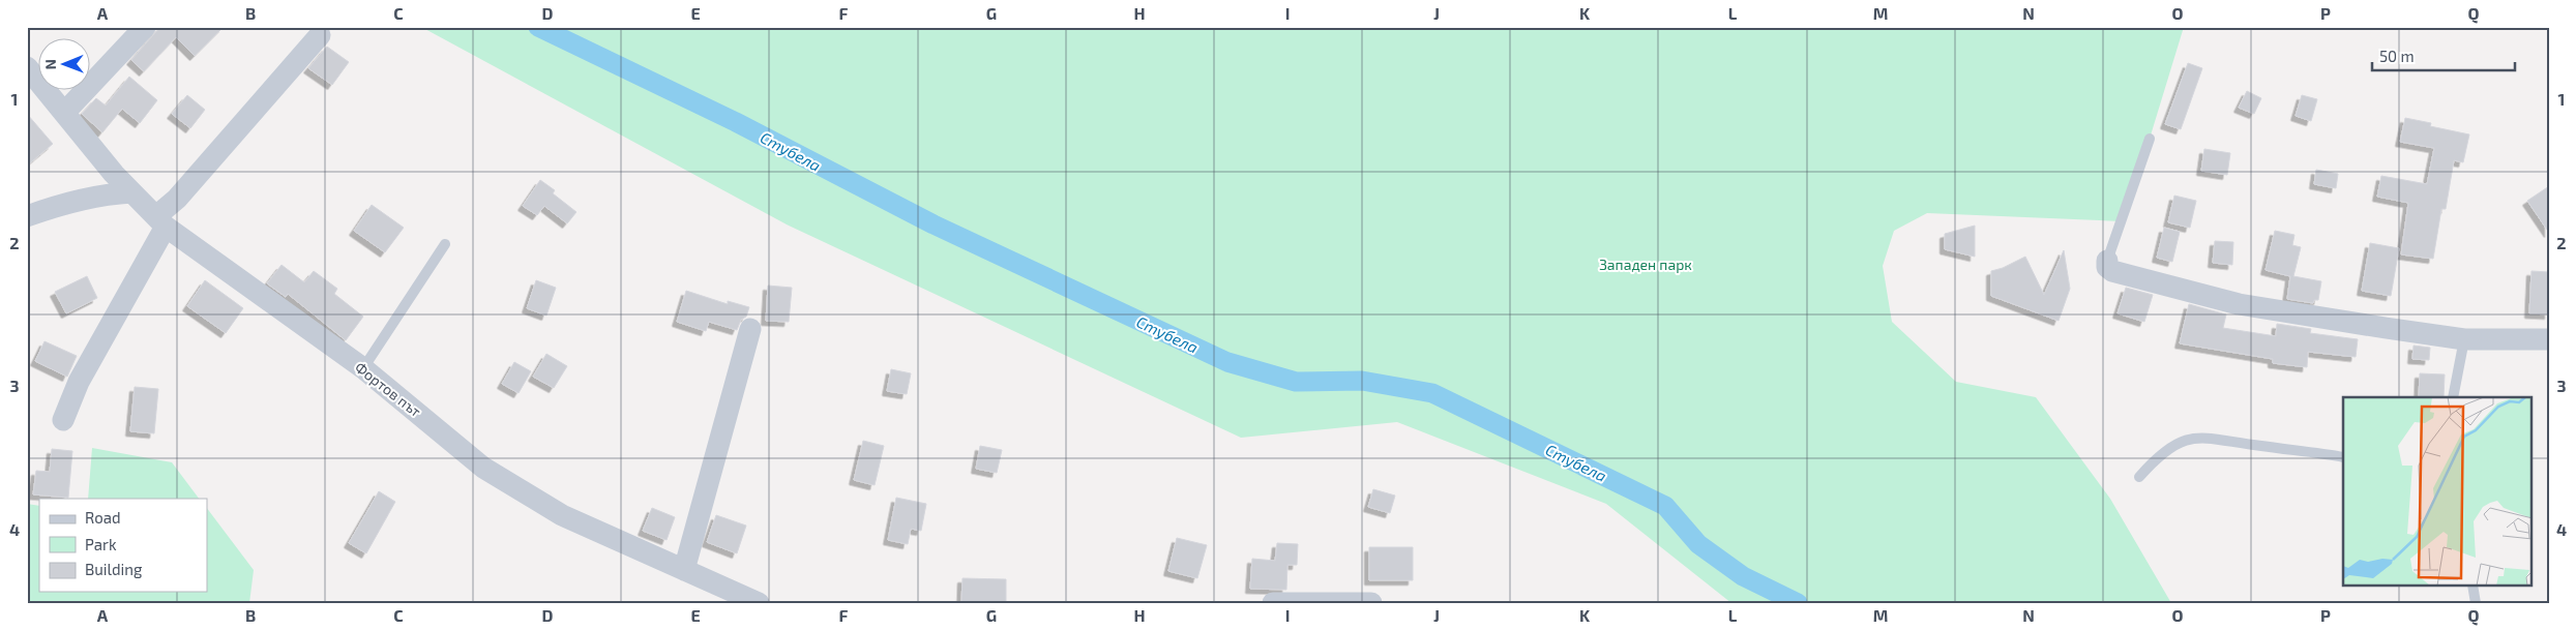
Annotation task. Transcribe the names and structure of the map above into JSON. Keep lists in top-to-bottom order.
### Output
{
  "streets": {
    "street": ["Фортов път"]
  },
  "water": ["Стубела"],
  "parks": ["Западен парк"],
  "legend": ["Road", "Park", "Building"],
  "scale_bar": "50 m",
  "north": "left",
  "grid": {
    "columns": [
      "A",
      "B",
      "C",
      "D",
      "E",
      "F",
      "G",
      "H",
      "I",
      "J",
      "K",
      "L",
      "M",
      "N",
      "O",
      "P",
      "Q"
    ],
    "rows": [
      "1",
      "2",
      "3",
      "4"
    ]
  }
}
